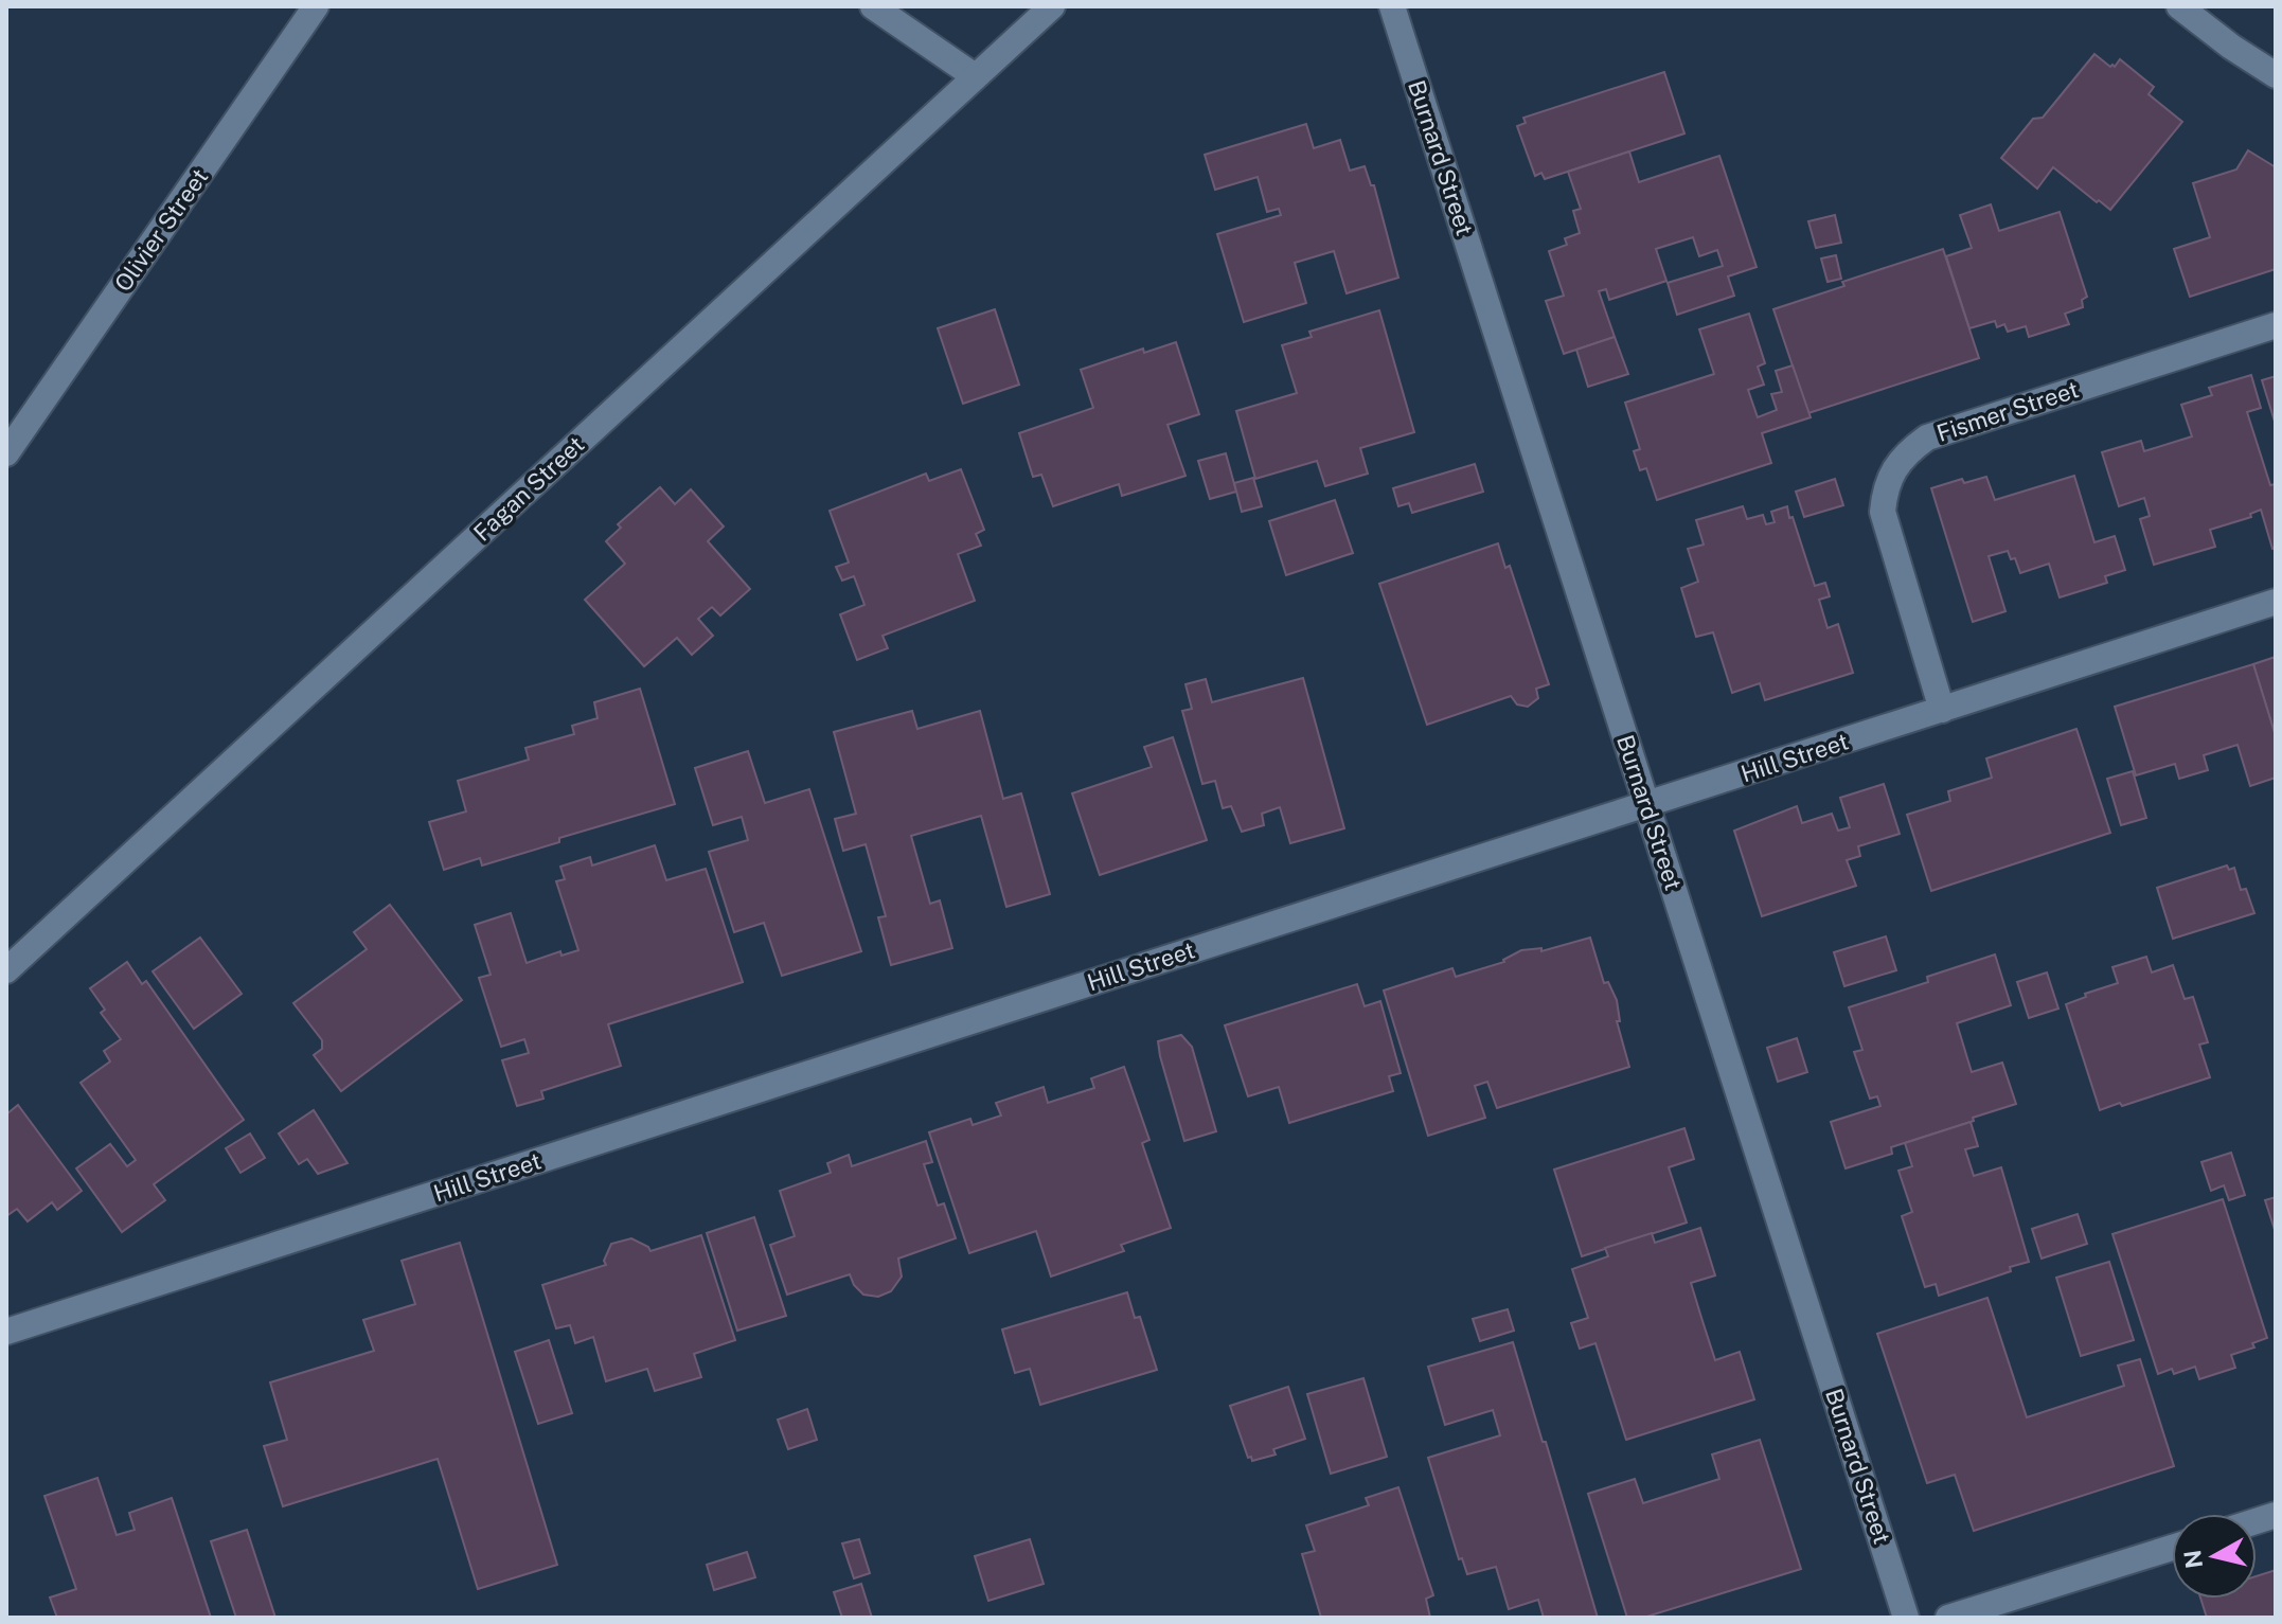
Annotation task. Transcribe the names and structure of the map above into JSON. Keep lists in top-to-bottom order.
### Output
{
  "streets": {
    "street": [
      "Burnard Street",
      "Olivier Street",
      "Fismer Street",
      "Fagan Street",
      "Hill Street"
    ]
  },
  "crossings": [
    ["Burnard Street", "Hill Street"],
    ["Fismer Street", "Hill Street"]
  ],
  "north": "left"
}
